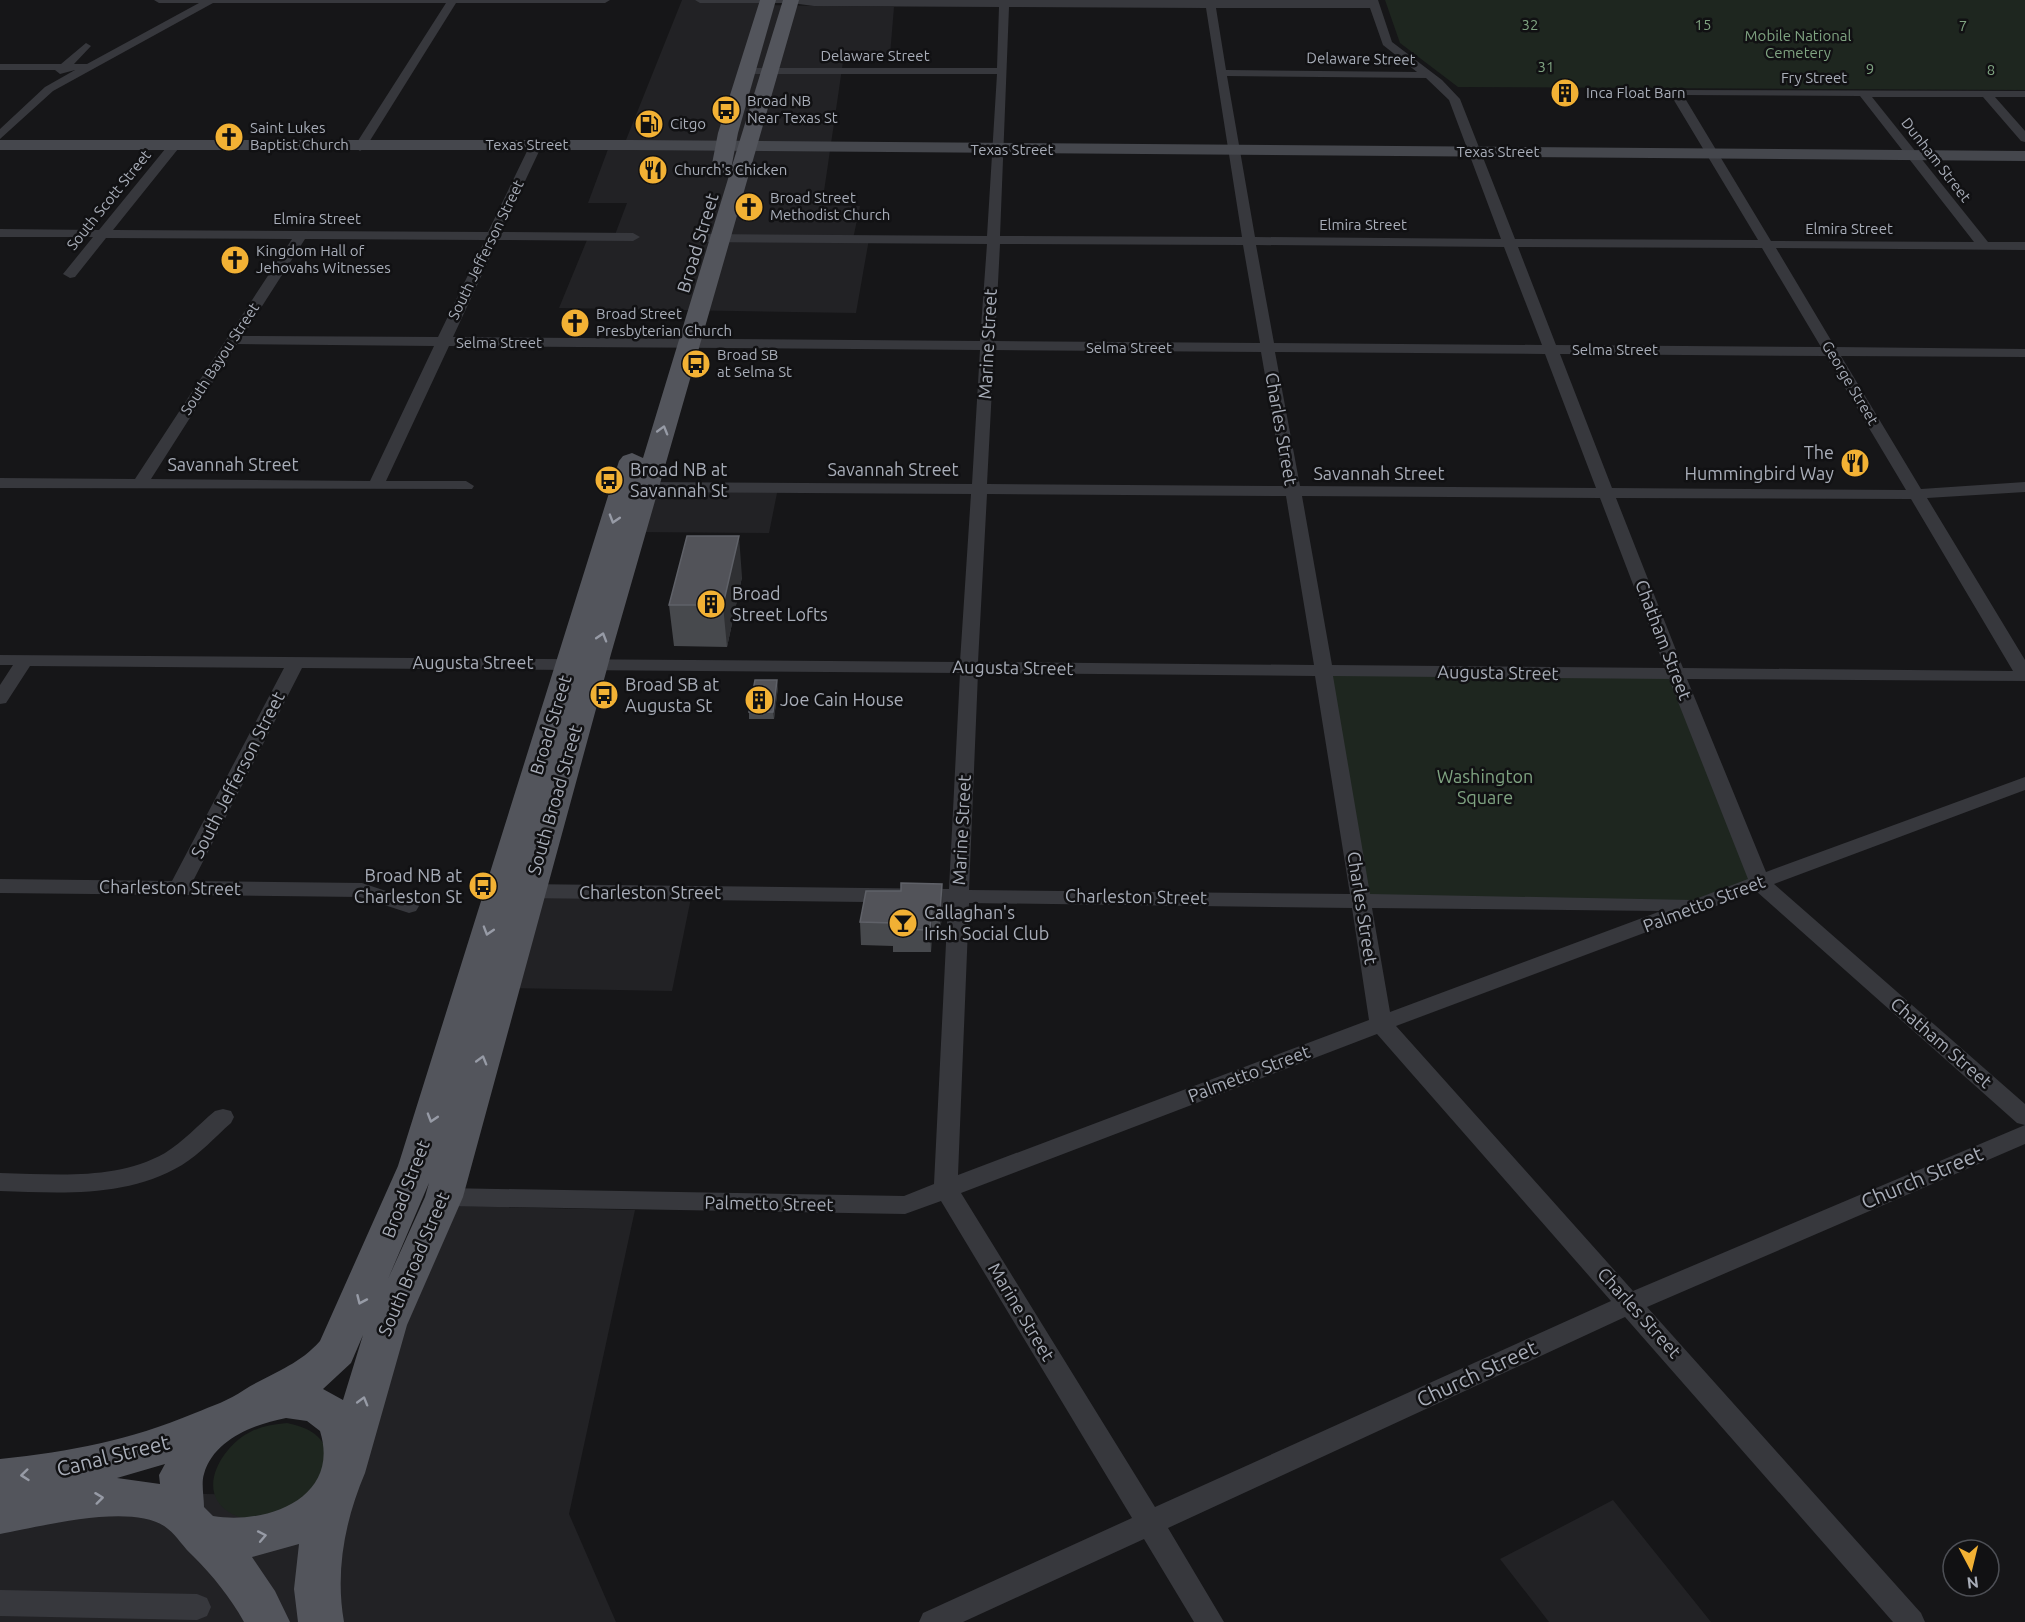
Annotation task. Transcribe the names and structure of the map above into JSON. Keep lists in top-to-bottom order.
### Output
{
  "streets": {
    "main road": ["Broad Street", "South Broad Street", "Canal Street"],
    "street": [
      "Delaware Street",
      "Fry Street",
      "Texas Street",
      "Dunham Street",
      "South Scott Street",
      "Elmira Street",
      "South Jefferson Street",
      "Selma Street",
      "Marine Street",
      "South Bayou Street",
      "George Street",
      "Charles Street",
      "Savannah Street",
      "Chatham Street",
      "Augusta Street",
      "Charleston Street",
      "Palmetto Street",
      "Church Street"
    ]
  },
  "crossings": [
    ["Delaware Street", "Broad Street"],
    ["Delaware Street", "Marine Street"],
    ["Delaware Street", "Charles Street"],
    ["Delaware Street", "Chatham Street"],
    ["Fry Street", "Dunham Street"],
    ["Fry Street", "George Street"],
    ["Texas Street", "Dunham Street"],
    ["Texas Street", "South Scott Street"],
    ["Texas Street", "Broad Street"],
    ["Texas Street", "South Jefferson Street"],
    ["Texas Street", "Marine Street"],
    ["Texas Street", "George Street"],
    ["Texas Street", "Charles Street"],
    ["Texas Street", "Chatham Street"],
    ["Dunham Street", "Elmira Street"],
    ["South Scott Street", "Elmira Street"],
    ["Elmira Street", "Broad Street"],
    ["Elmira Street", "South Jefferson Street"],
    ["Elmira Street", "Marine Street"],
    ["Elmira Street", "South Bayou Street"],
    ["Elmira Street", "George Street"],
    ["Elmira Street", "Charles Street"],
    ["Elmira Street", "Chatham Street"],
    ["Broad Street", "Selma Street"],
    ["Broad Street", "Savannah Street"],
    ["Broad Street", "Augusta Street"],
    ["Broad Street", "South Broad Street"],
    ["Broad Street", "Charleston Street"],
    ["Broad Street", "Canal Street"],
    ["South Jefferson Street", "Selma Street"],
    ["South Jefferson Street", "Savannah Street"],
    ["South Jefferson Street", "Augusta Street"],
    ["South Jefferson Street", "Charleston Street"],
    ["Selma Street", "Marine Street"],
    ["Selma Street", "South Bayou Street"],
    ["Selma Street", "George Street"],
    ["Selma Street", "Charles Street"],
    ["Selma Street", "Chatham Street"],
    ["Marine Street", "Savannah Street"],
    ["Marine Street", "Augusta Street"],
    ["Marine Street", "Charleston Street"],
    ["Marine Street", "Palmetto Street"],
    ["Marine Street", "Church Street"],
    ["South Bayou Street", "Savannah Street"],
    ["George Street", "Savannah Street"],
    ["George Street", "Augusta Street"],
    ["Charles Street", "Savannah Street"],
    ["Charles Street", "Augusta Street"],
    ["Charles Street", "Charleston Street"],
    ["Charles Street", "Palmetto Street"],
    ["Charles Street", "Church Street"],
    ["Savannah Street", "Chatham Street"],
    ["Savannah Street", "South Broad Street"],
    ["Chatham Street", "Augusta Street"],
    ["Chatham Street", "Palmetto Street"],
    ["Augusta Street", "South Broad Street"],
    ["South Broad Street", "Charleston Street"],
    ["South Broad Street", "Palmetto Street"],
    ["South Broad Street", "Canal Street"],
    ["Charleston Street", "Palmetto Street"]
  ],
  "one_way": ["Broad Street", "South Broad Street"],
  "parks": [
    "32",
    "15",
    "7",
    "Mobile National Cemetery",
    "31",
    "9",
    "8",
    "Washington Square"
  ],
  "places": {
    "building": ["Inca Float Barn", "Broad Street Lofts", "Joe Cain House"],
    "bus stop": [
      "Broad NB Near Texas St",
      "Broad SB at Selma St",
      "Broad NB at Savannah St",
      "Broad SB at Augusta St",
      "Broad NB at Charleston St"
    ],
    "fuel station": ["Citgo"],
    "church": [
      "Saint Lukes Baptist Church",
      "Broad Street Methodist Church",
      "Kingdom Hall of Jehovahs Witnesses",
      "Broad Street Presbyterian Church"
    ],
    "restaurant": ["Church's Chicken", "The Hummingbird Way"],
    "bar": ["Callaghan's Irish Social Club"]
  },
  "north": "bottom"
}
